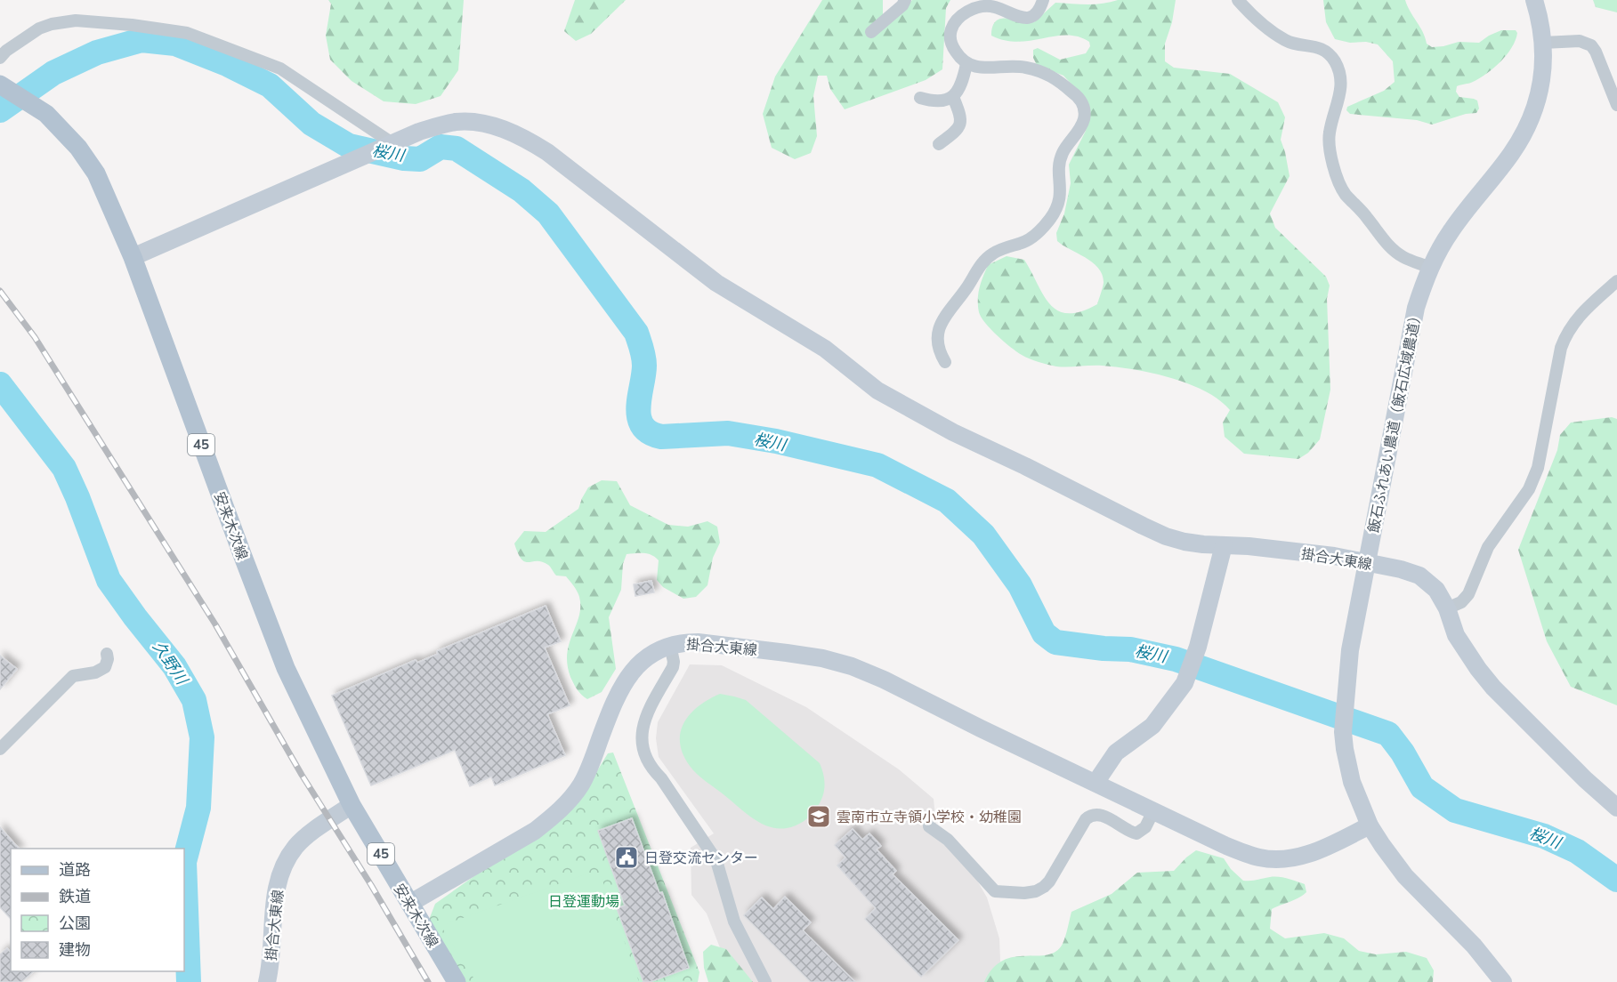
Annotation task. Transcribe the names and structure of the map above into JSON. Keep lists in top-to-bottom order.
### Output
{
  "streets": {
    "main road": ["45", "安来木次線"],
    "street": ["飯石ふれあい農道（飯石広域農道）", "掛合大東線"]
  },
  "crossings": [
    ["飯石ふれあい農道（飯石広域農道）", "掛合大東線"],
    ["安来木次線", "掛合大東線"]
  ],
  "water": ["桜川", "久野川"],
  "parks": ["日登運動場"],
  "places": {
    "school or university": ["雲南市立寺領小学校・幼稚園"],
    "public building": ["日登交流センター"]
  },
  "legend": [
    "道路",
    "鉄道",
    "公園",
    "建物"
  ]
}
